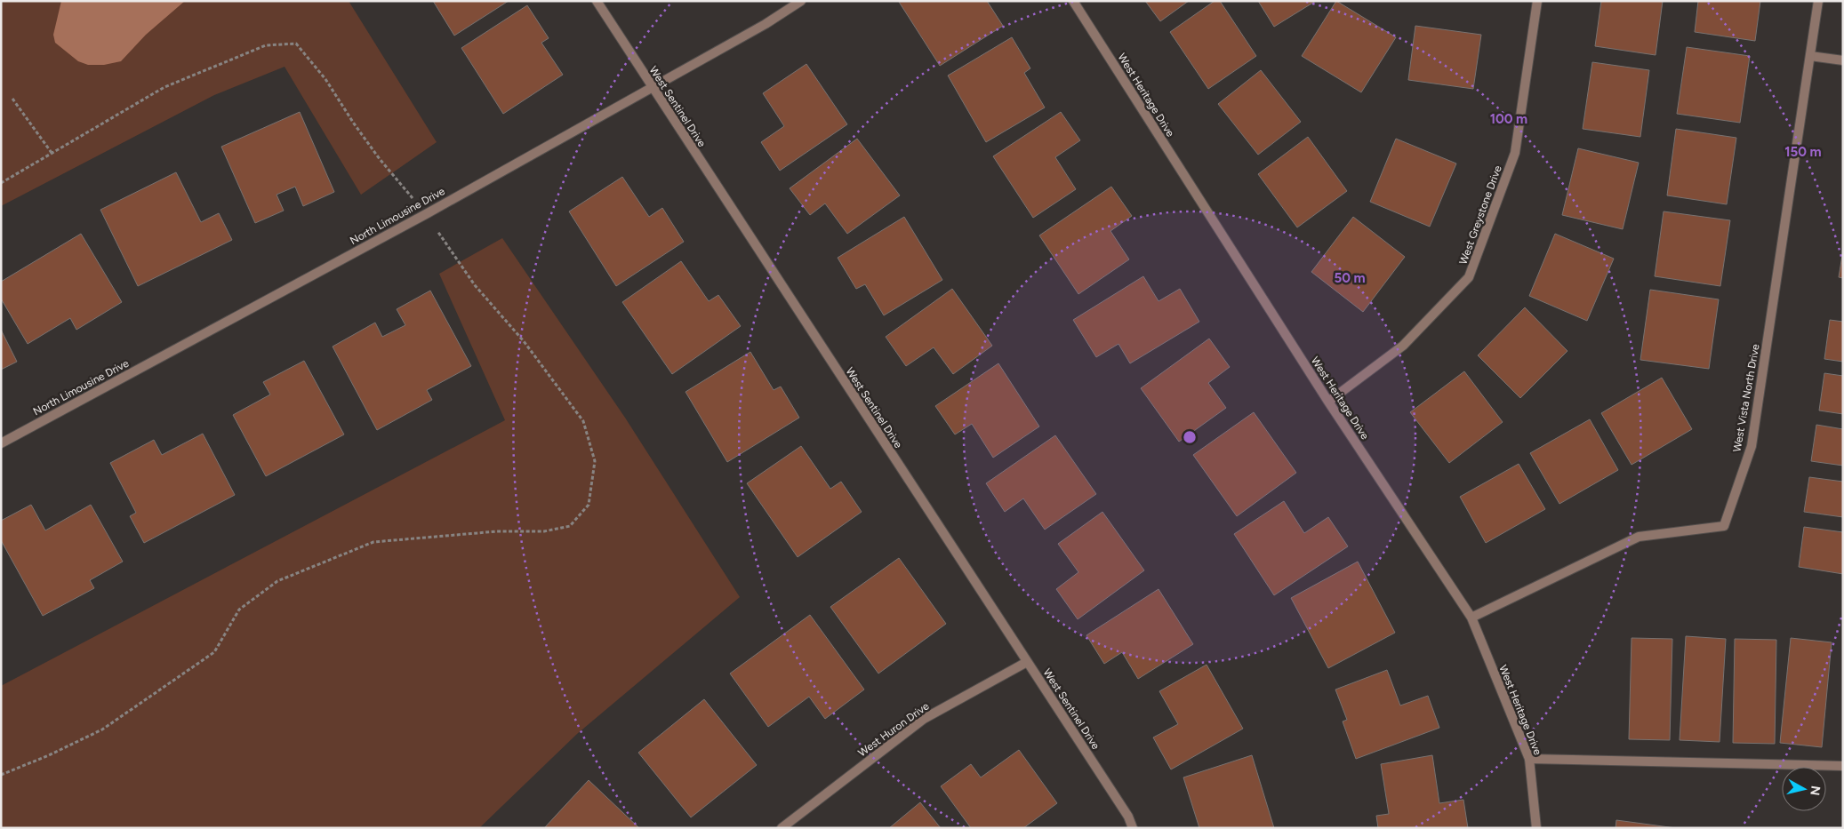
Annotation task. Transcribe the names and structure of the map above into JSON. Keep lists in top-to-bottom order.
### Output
{
  "streets": {
    "street": [
      "West Heritage Drive",
      "West Sentinel Drive",
      "West Greystone Drive",
      "North Limousine Drive",
      "West Vista North Drive",
      "West Huron Drive"
    ]
  },
  "crossings": [
    ["West Heritage Drive", "West Greystone Drive"],
    ["West Heritage Drive", "West Vista North Drive"],
    ["West Sentinel Drive", "North Limousine Drive"],
    ["West Sentinel Drive", "West Huron Drive"]
  ],
  "north": "right",
  "rings": ["100 m", "150 m", "50 m"]
}
